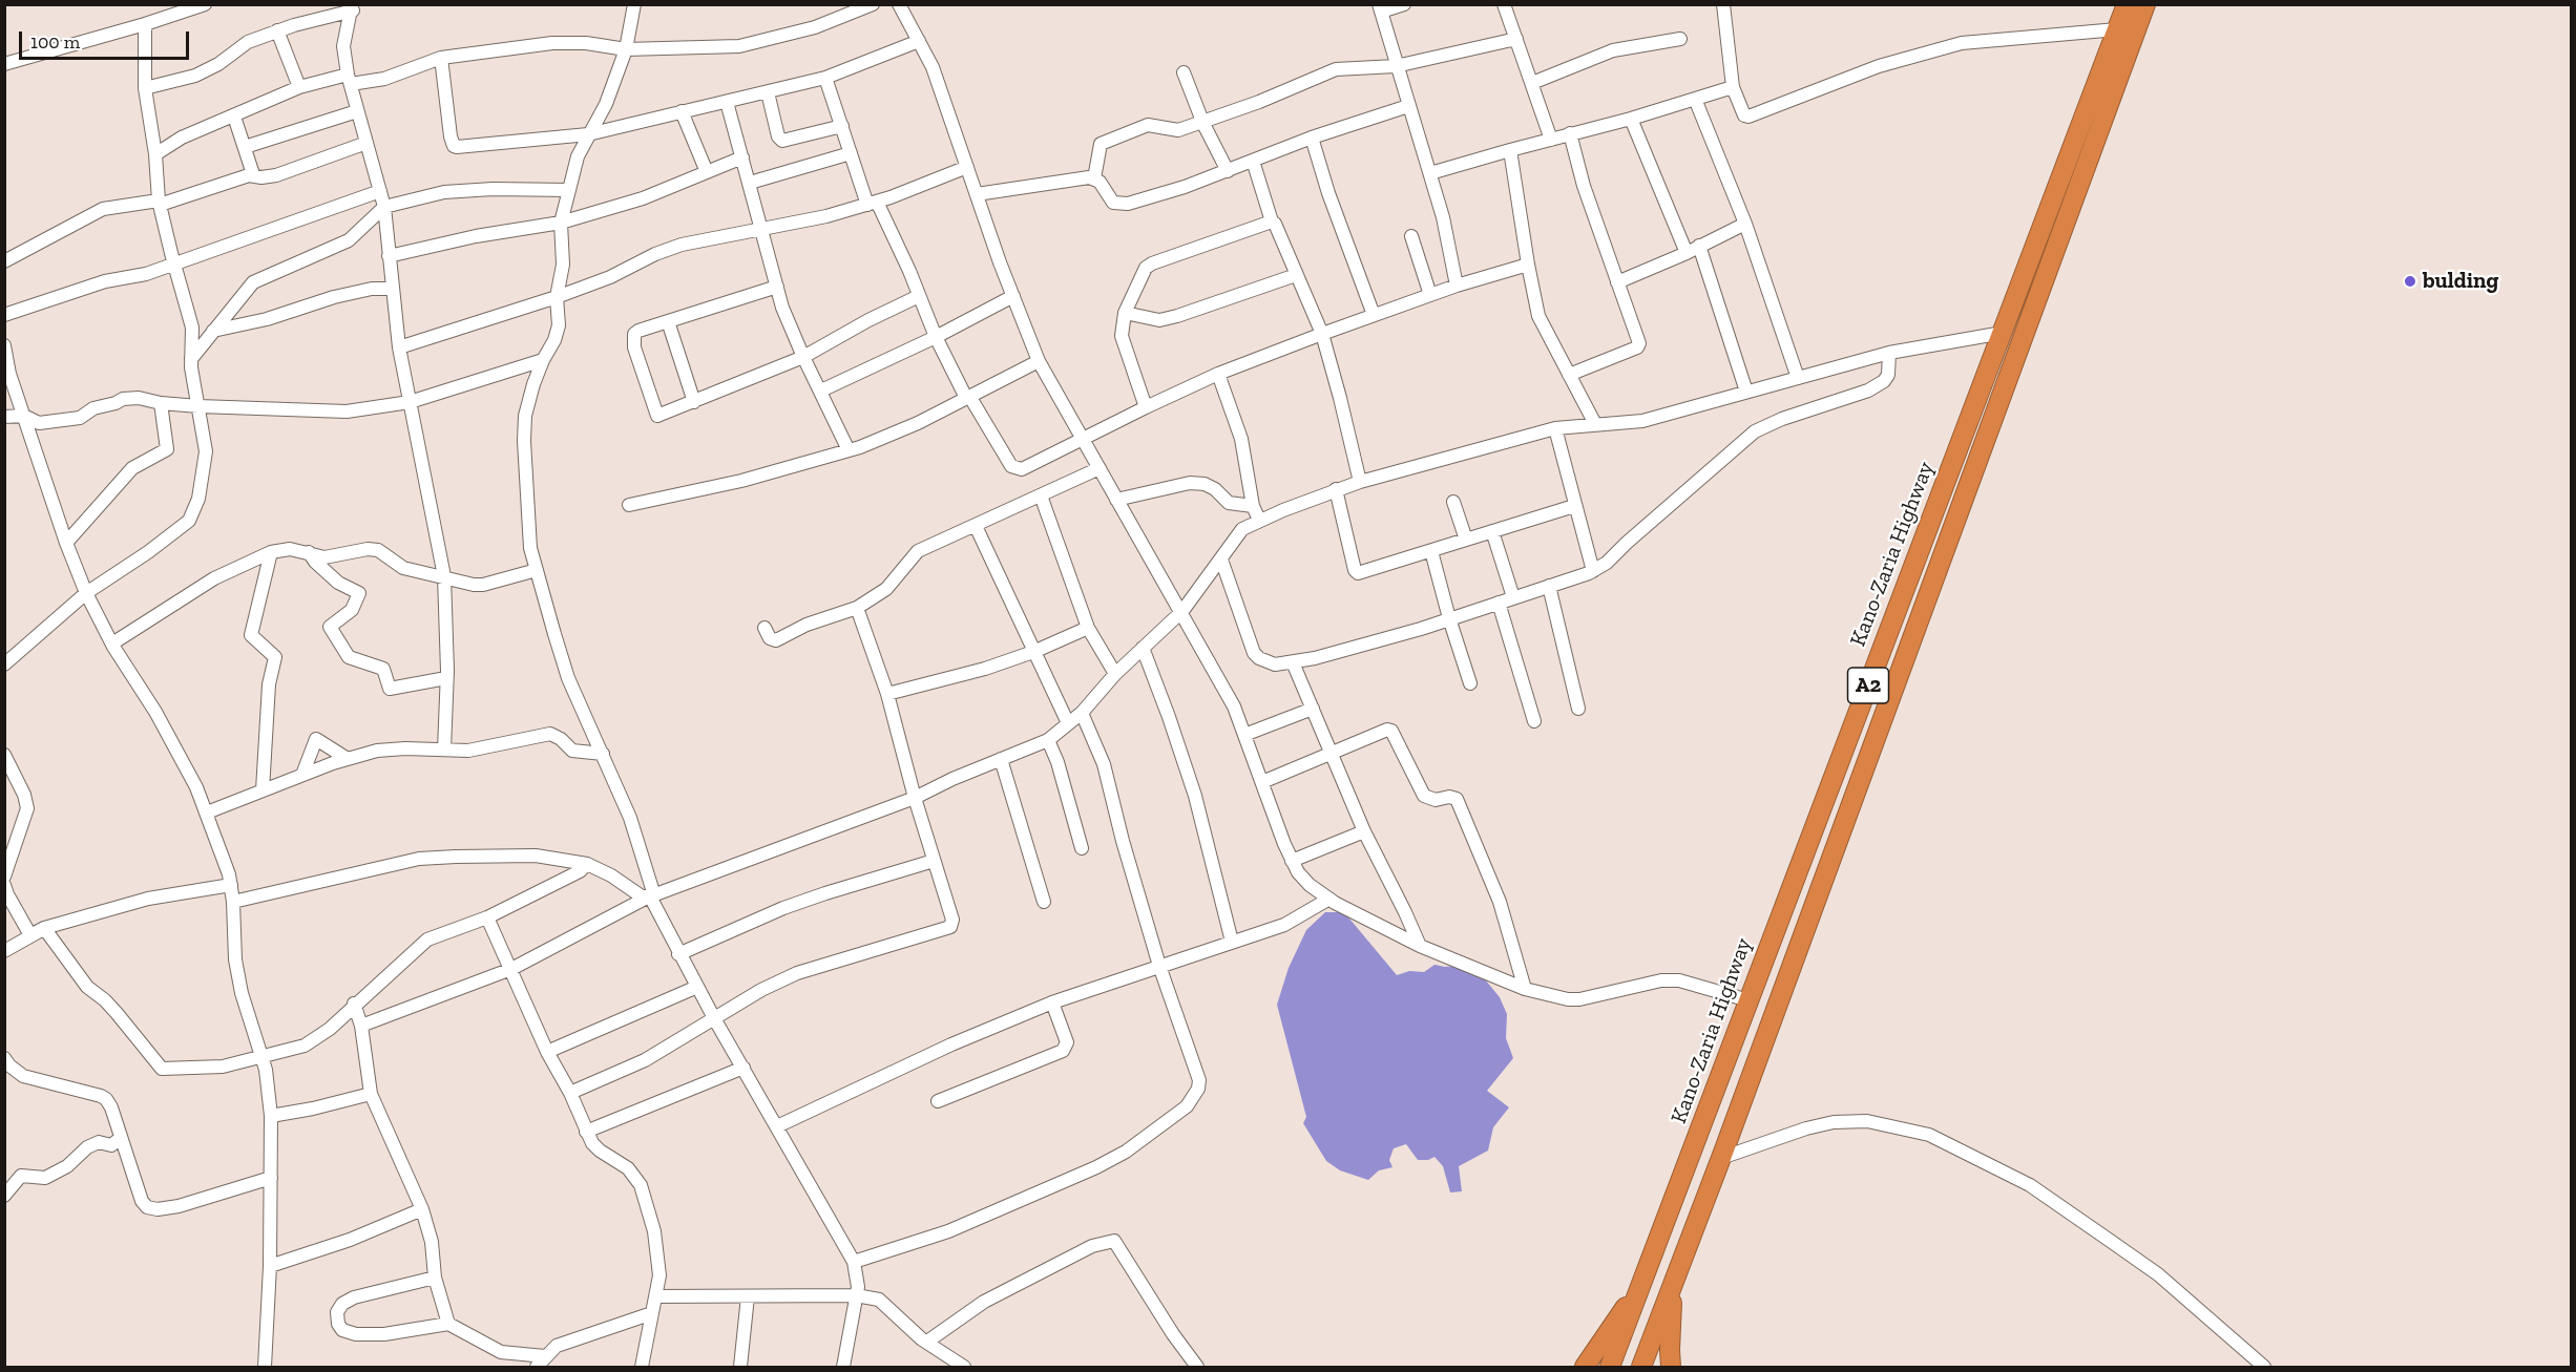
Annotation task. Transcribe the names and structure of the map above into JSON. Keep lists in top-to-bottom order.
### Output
{
  "streets": {
    "highway": ["Kano-Zaria Highway", "A2"]
  },
  "places": ["bulding"],
  "scale_bar": "100 m"
}
